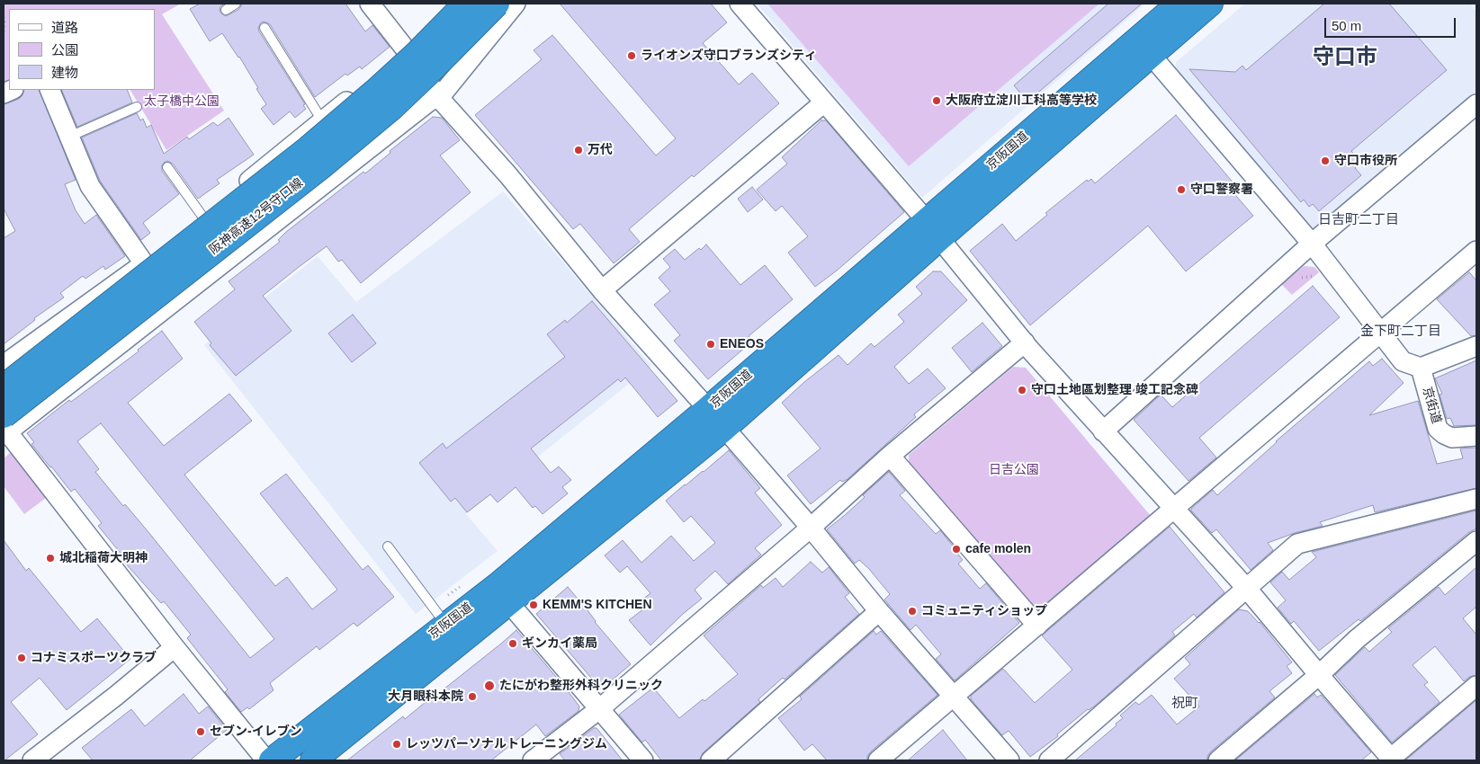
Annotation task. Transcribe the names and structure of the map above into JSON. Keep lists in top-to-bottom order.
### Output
{
  "streets": {
    "highway": ["京阪国道", "阪神高速12号守口線"],
    "street": ["京街道"]
  },
  "districts": [
    "守口市",
    "日吉町二丁目",
    "金下町二丁目",
    "祝町"
  ],
  "parks": ["太子橋中公園", "日吉公園"],
  "places": [
    "ライオンズ守口ブランズシティ",
    "大阪府立淀川工科高等学校",
    "万代",
    "守口市役所",
    "守口警察署",
    "ENEOS",
    "守口土地區划整理 竣工記念碑",
    "cafe molen",
    "城北稲荷大明神",
    "KEMM'S KITCHEN",
    "コミュニティショップ",
    "ギンカイ薬局",
    "コナミスポーツクラブ",
    "たにがわ整形外科クリニック",
    "大月眼科本院",
    "セブン-イレブン",
    "レッツパーソナルトレーニングジム"
  ],
  "legend": ["道路", "公園", "建物"],
  "scale_bar": "50 m"
}
